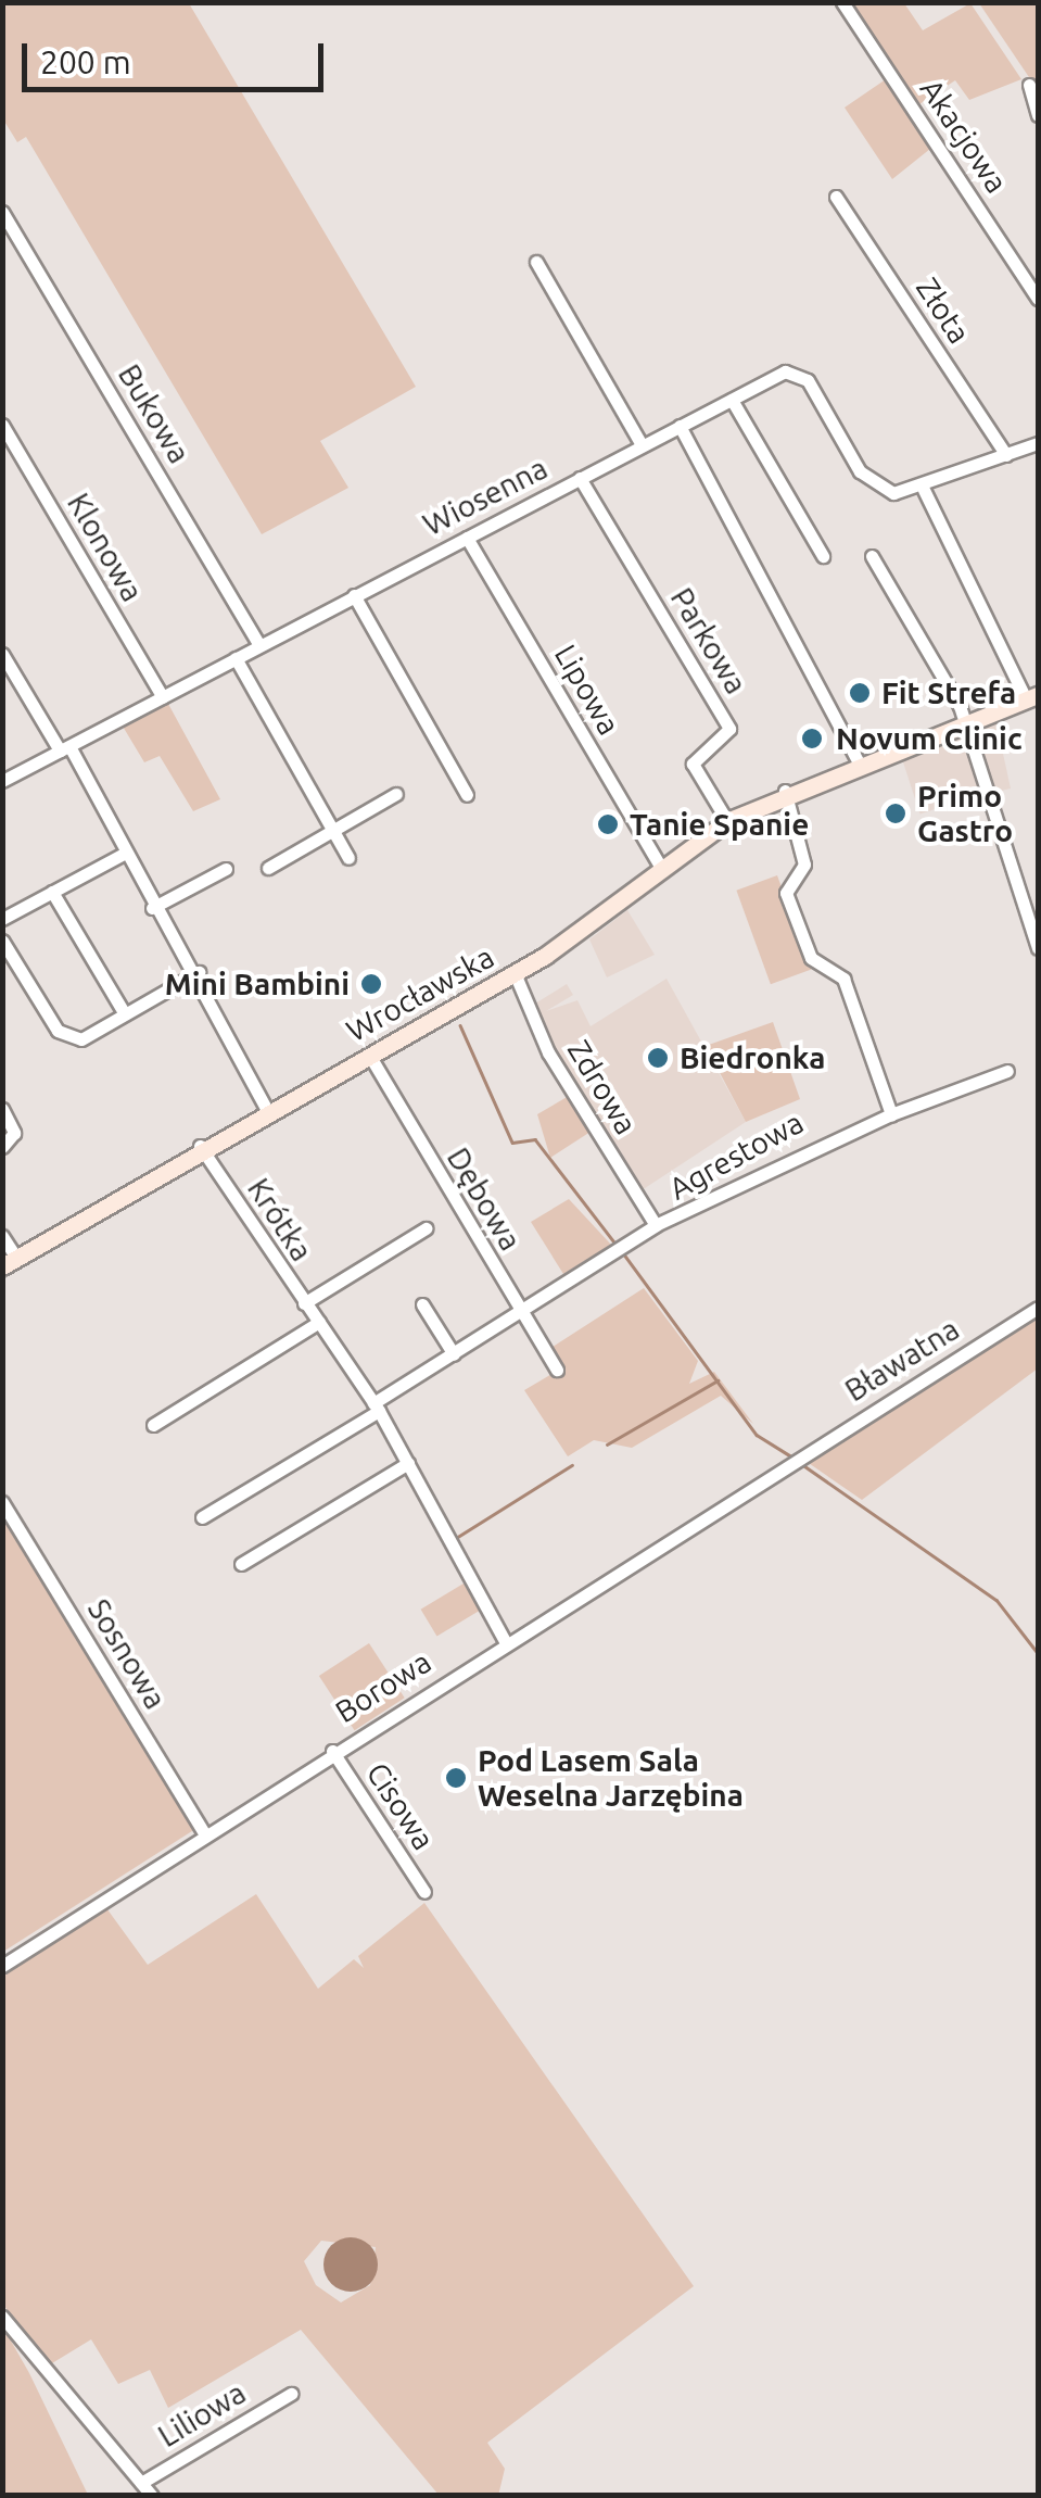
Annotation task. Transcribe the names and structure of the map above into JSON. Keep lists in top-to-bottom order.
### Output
{
  "streets": {
    "street": [
      "Akacjowa",
      "Złota",
      "Bukowa",
      "Wiosenna",
      "Klonowa",
      "Parkowa",
      "Lipowa",
      "Wrocławska",
      "Zdrowa",
      "Agrestowa",
      "Dębowa",
      "Krótka",
      "Bławatna",
      "Sosnowa",
      "Borowa",
      "Cisowa",
      "Liliowa"
    ]
  },
  "crossings": [
    ["Bukowa", "Wiosenna"],
    ["Wiosenna", "Klonowa"],
    ["Wiosenna", "Parkowa"],
    ["Wiosenna", "Lipowa"],
    ["Parkowa", "Wrocławska"],
    ["Lipowa", "Wrocławska"],
    ["Wrocławska", "Zdrowa"],
    ["Wrocławska", "Dębowa"],
    ["Wrocławska", "Krótka"],
    ["Zdrowa", "Agrestowa"],
    ["Agrestowa", "Dębowa"],
    ["Krótka", "Borowa"],
    ["Bławatna", "Borowa"],
    ["Sosnowa", "Borowa"],
    ["Borowa", "Cisowa"]
  ],
  "places": [
    "Fit Strefa",
    "Novum Clinic",
    "Primo Gastro",
    "Tanie Spanie",
    "Mini Bambini",
    "Biedronka",
    "Pod Lasem Sala Weselna Jarzębina"
  ],
  "scale_bar": "200 m"
}
